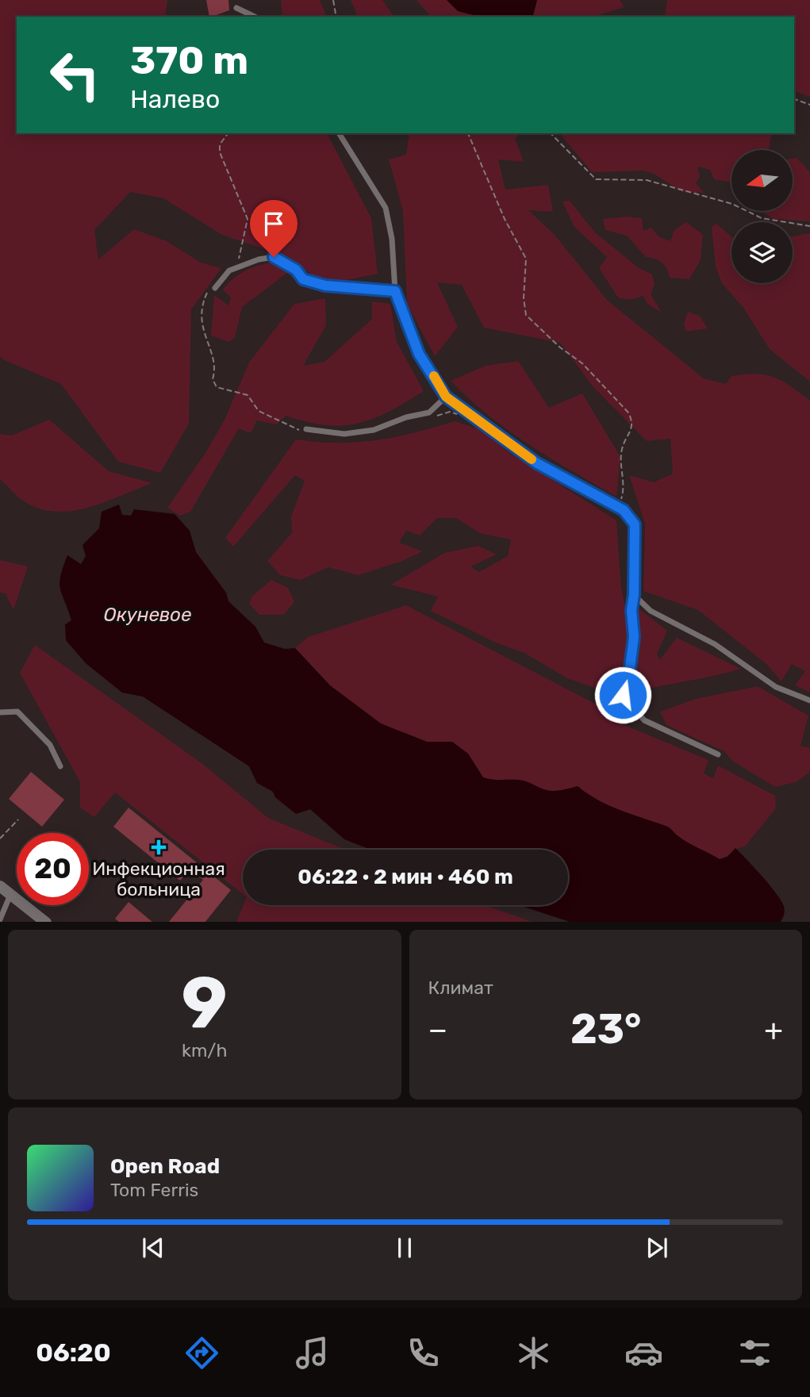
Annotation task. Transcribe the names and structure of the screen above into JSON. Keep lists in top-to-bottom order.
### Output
{
  "water": ["Окуневое"],
  "places": {
    "health": ["Инфекционная больница"]
  },
  "north": "left",
  "page": {
    "turn": ["370 m", "Налево"],
    "limit": "20",
    "trip": "06:22 · 2 мин · 460 m",
    "tile": [
      ["9", "km/h"],
      "Климат"
    ],
    "heat": ["−", "23°", "+"],
    "song": ["Open Road", "Tom Ferris"],
    "tabs": "06:20"
  }
}
